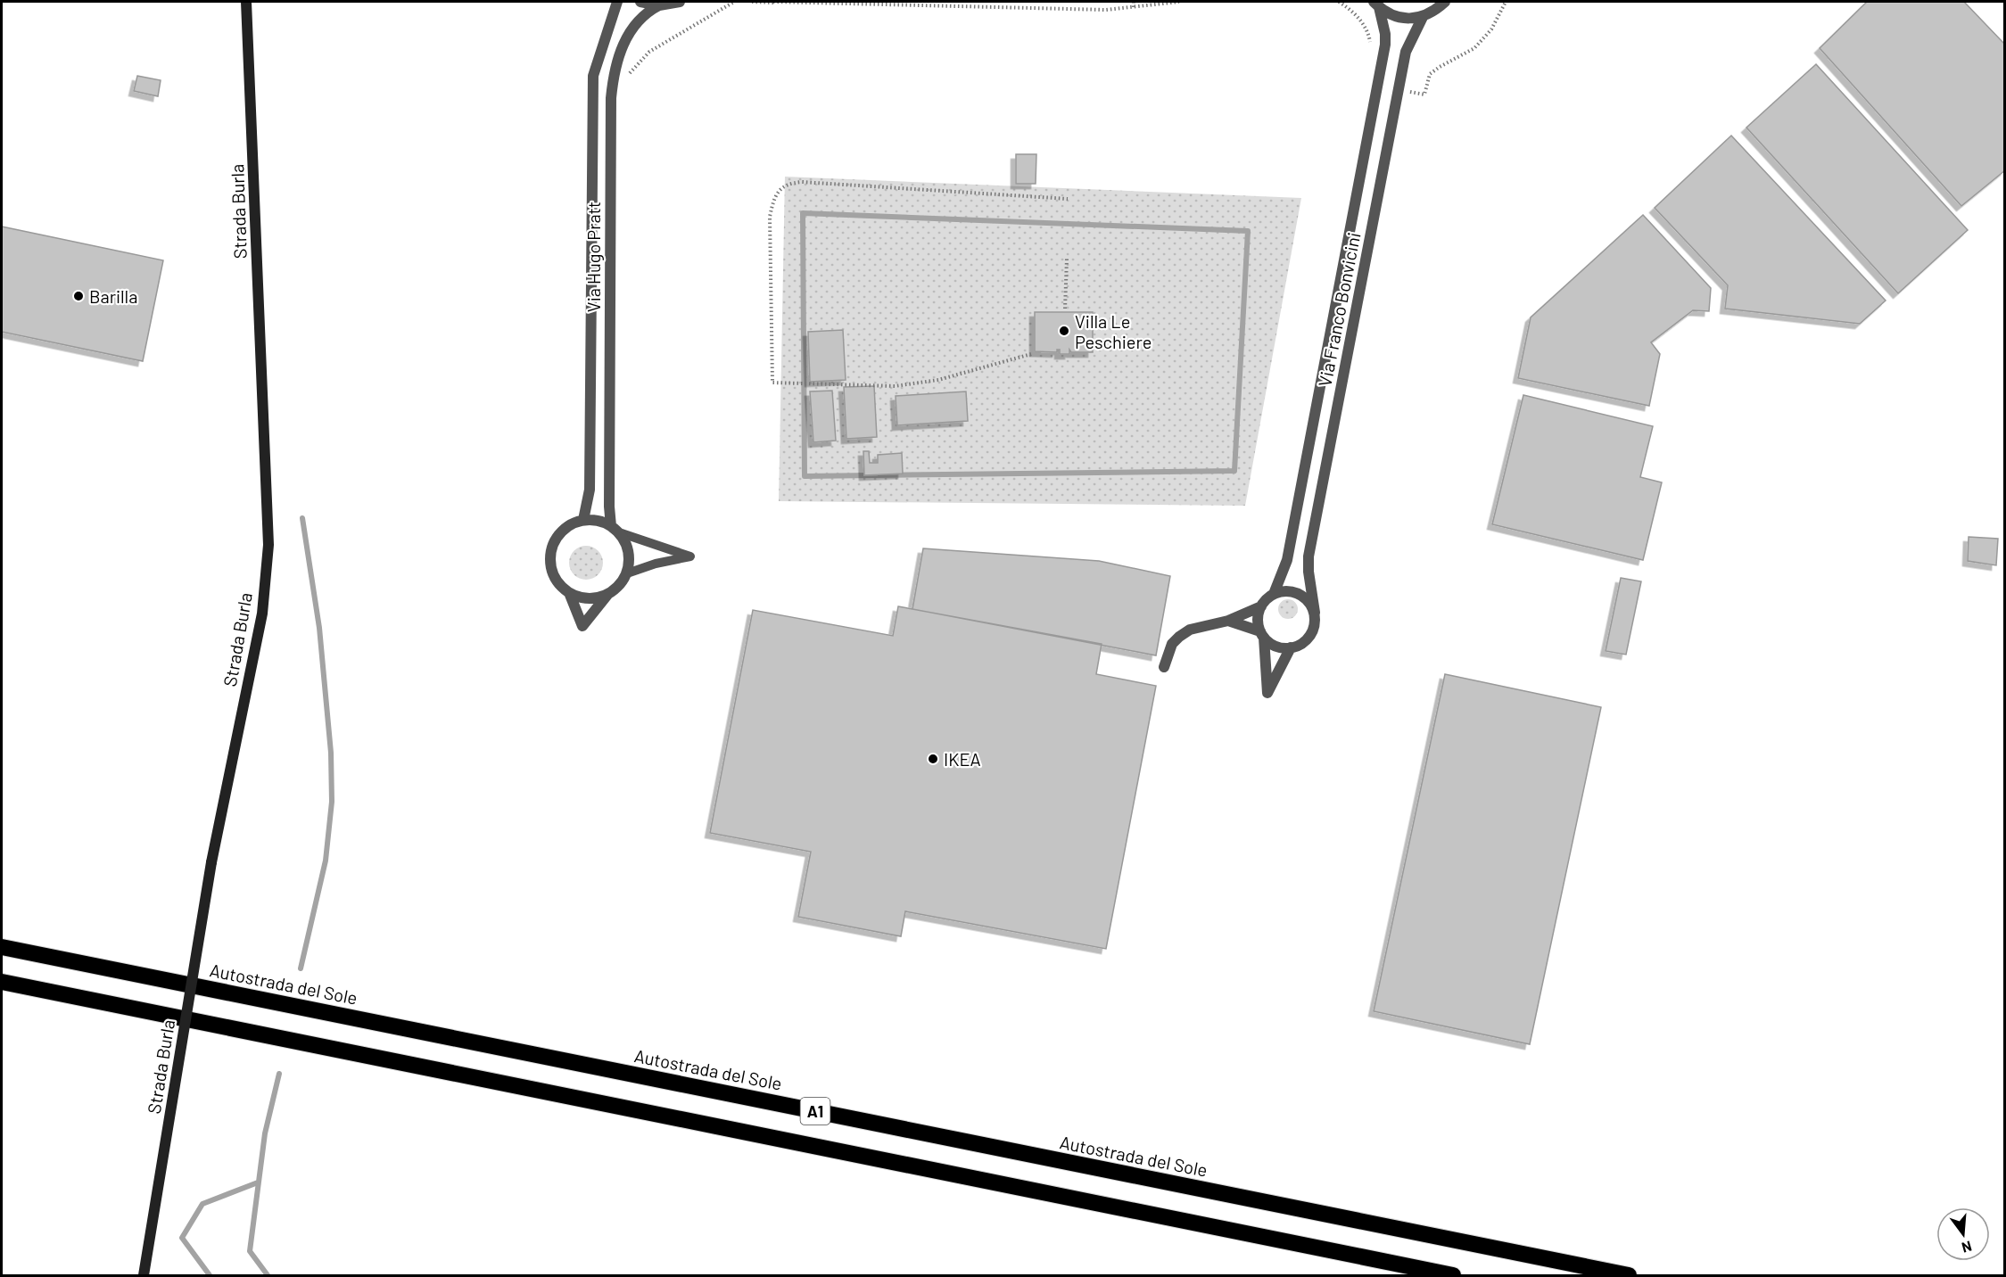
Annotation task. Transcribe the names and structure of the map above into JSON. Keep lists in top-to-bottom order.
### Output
{
  "streets": {
    "highway": ["Autostrada del Sole", "A1"],
    "main road": ["Strada Burla"],
    "street": ["Via Hugo Pratt", "Via Franco Bonvicini"]
  },
  "places": ["Barilla", "Villa Le Peschiere", "IKEA"],
  "north": "bottom"
}
